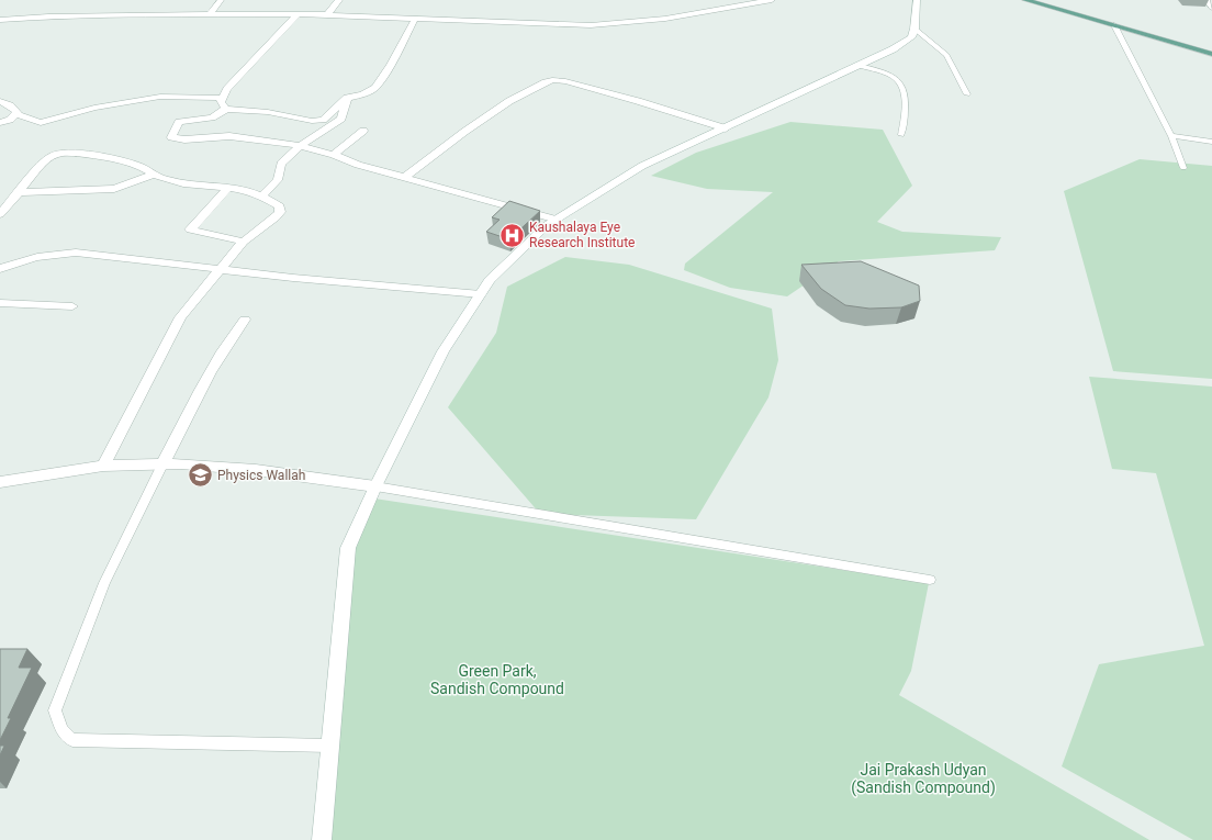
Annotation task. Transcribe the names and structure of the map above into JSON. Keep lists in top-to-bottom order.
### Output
{
  "parks": ["Green Park, Sandish Compound", "Jai Prakash Udyan (Sandish Compound)"],
  "places": {
    "hospital": ["Kaushalaya Eye Research Institute"],
    "school or university": ["Physics Wallah"]
  }
}
